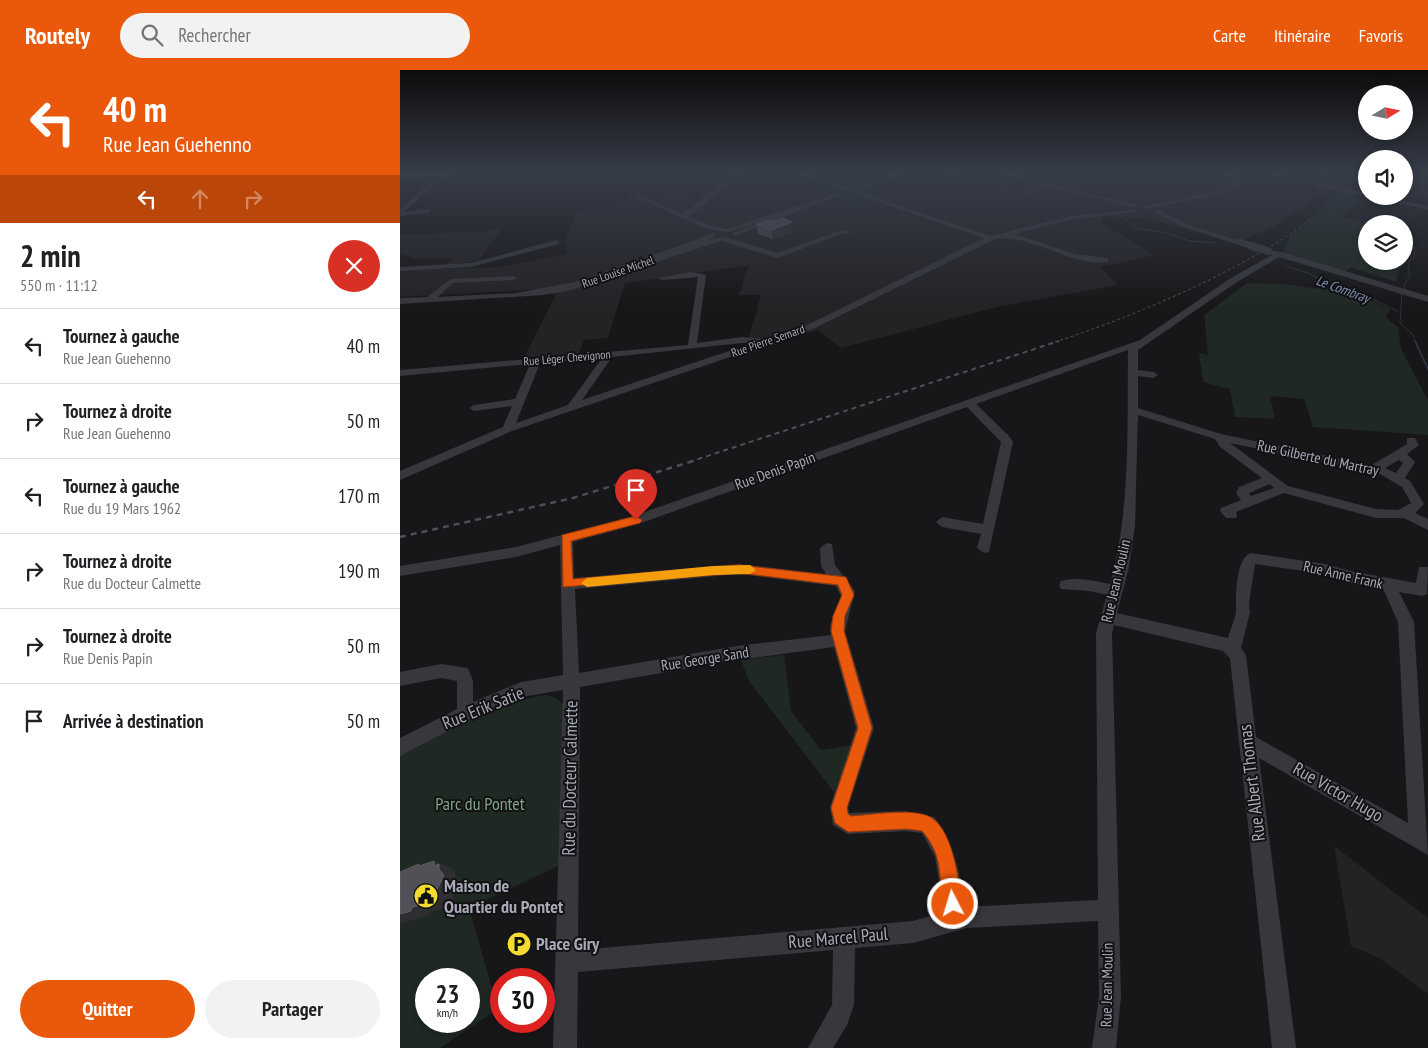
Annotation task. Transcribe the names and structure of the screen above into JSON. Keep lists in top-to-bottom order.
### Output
{
  "streets": {
    "street": [
      "Rue Louise Michel",
      "Rue Pierre Semard",
      "Rue Léger Chevignon",
      "Rue Gilberte du Martray",
      "Rue Denis Papin",
      "Rue Anne Frank",
      "Rue Jean Moulin",
      "Rue George Sand",
      "Rue Erik Satie",
      "Rue du Docteur Calmette",
      "Rue Albert Thomas",
      "Rue Victor Hugo",
      "Rue Marcel Paul"
    ]
  },
  "crossings": [
    ["Rue Pierre Semard", "Rue Léger Chevignon"],
    ["Rue Gilberte du Martray", "Rue Jean Moulin"],
    ["Rue Denis Papin", "Rue Jean Moulin"],
    ["Rue Denis Papin", "Rue du Docteur Calmette"],
    ["Rue Anne Frank", "Rue Albert Thomas"],
    ["Rue Anne Frank", "Rue Victor Hugo"],
    ["Rue Jean Moulin", "Rue Marcel Paul"],
    ["Rue George Sand", "Rue Erik Satie"],
    ["Rue George Sand", "Rue du Docteur Calmette"],
    ["Rue Erik Satie", "Rue du Docteur Calmette"],
    ["Rue du Docteur Calmette", "Rue Marcel Paul"],
    ["Rue Albert Thomas", "Rue Victor Hugo"]
  ],
  "water": ["Le Combray"],
  "parks": ["Parc du Pontet"],
  "places": {
    "public building": ["Maison de Quartier du Pontet"],
    "parking": ["Place Giry"]
  },
  "north": "right",
  "page": {
    "header": "Routely",
    "search": "Rechercher",
    "nav": ["Carte", "Itinéraire", "Favoris"],
    "turn": ["40 m", "Rue Jean Guehenno"],
    "heading": ["2 min", "550 m · 11:12"],
    "list": [
      {
        "name": "Tournez à gauche",
        "note": "Rue Jean Guehenno",
        "value": "40 m"
      },
      {
        "name": "Tournez à droite",
        "note": "Rue Jean Guehenno",
        "value": "50 m"
      },
      {
        "name": "Tournez à gauche",
        "note": "Rue du 19 Mars 1962",
        "value": "170 m"
      },
      {
        "name": "Tournez à droite",
        "note": "Rue du Docteur Calmette",
        "value": "190 m"
      },
      {
        "name": "Tournez à droite",
        "note": "Rue Denis Papin",
        "value": "50 m"
      },
      {
        "name": "Arrivée à destination",
        "value": "50 m"
      }
    ],
    "speed": "23 km/h",
    "limit": "30",
    "buttons": ["Quitter", "Partager"]
  }
}
